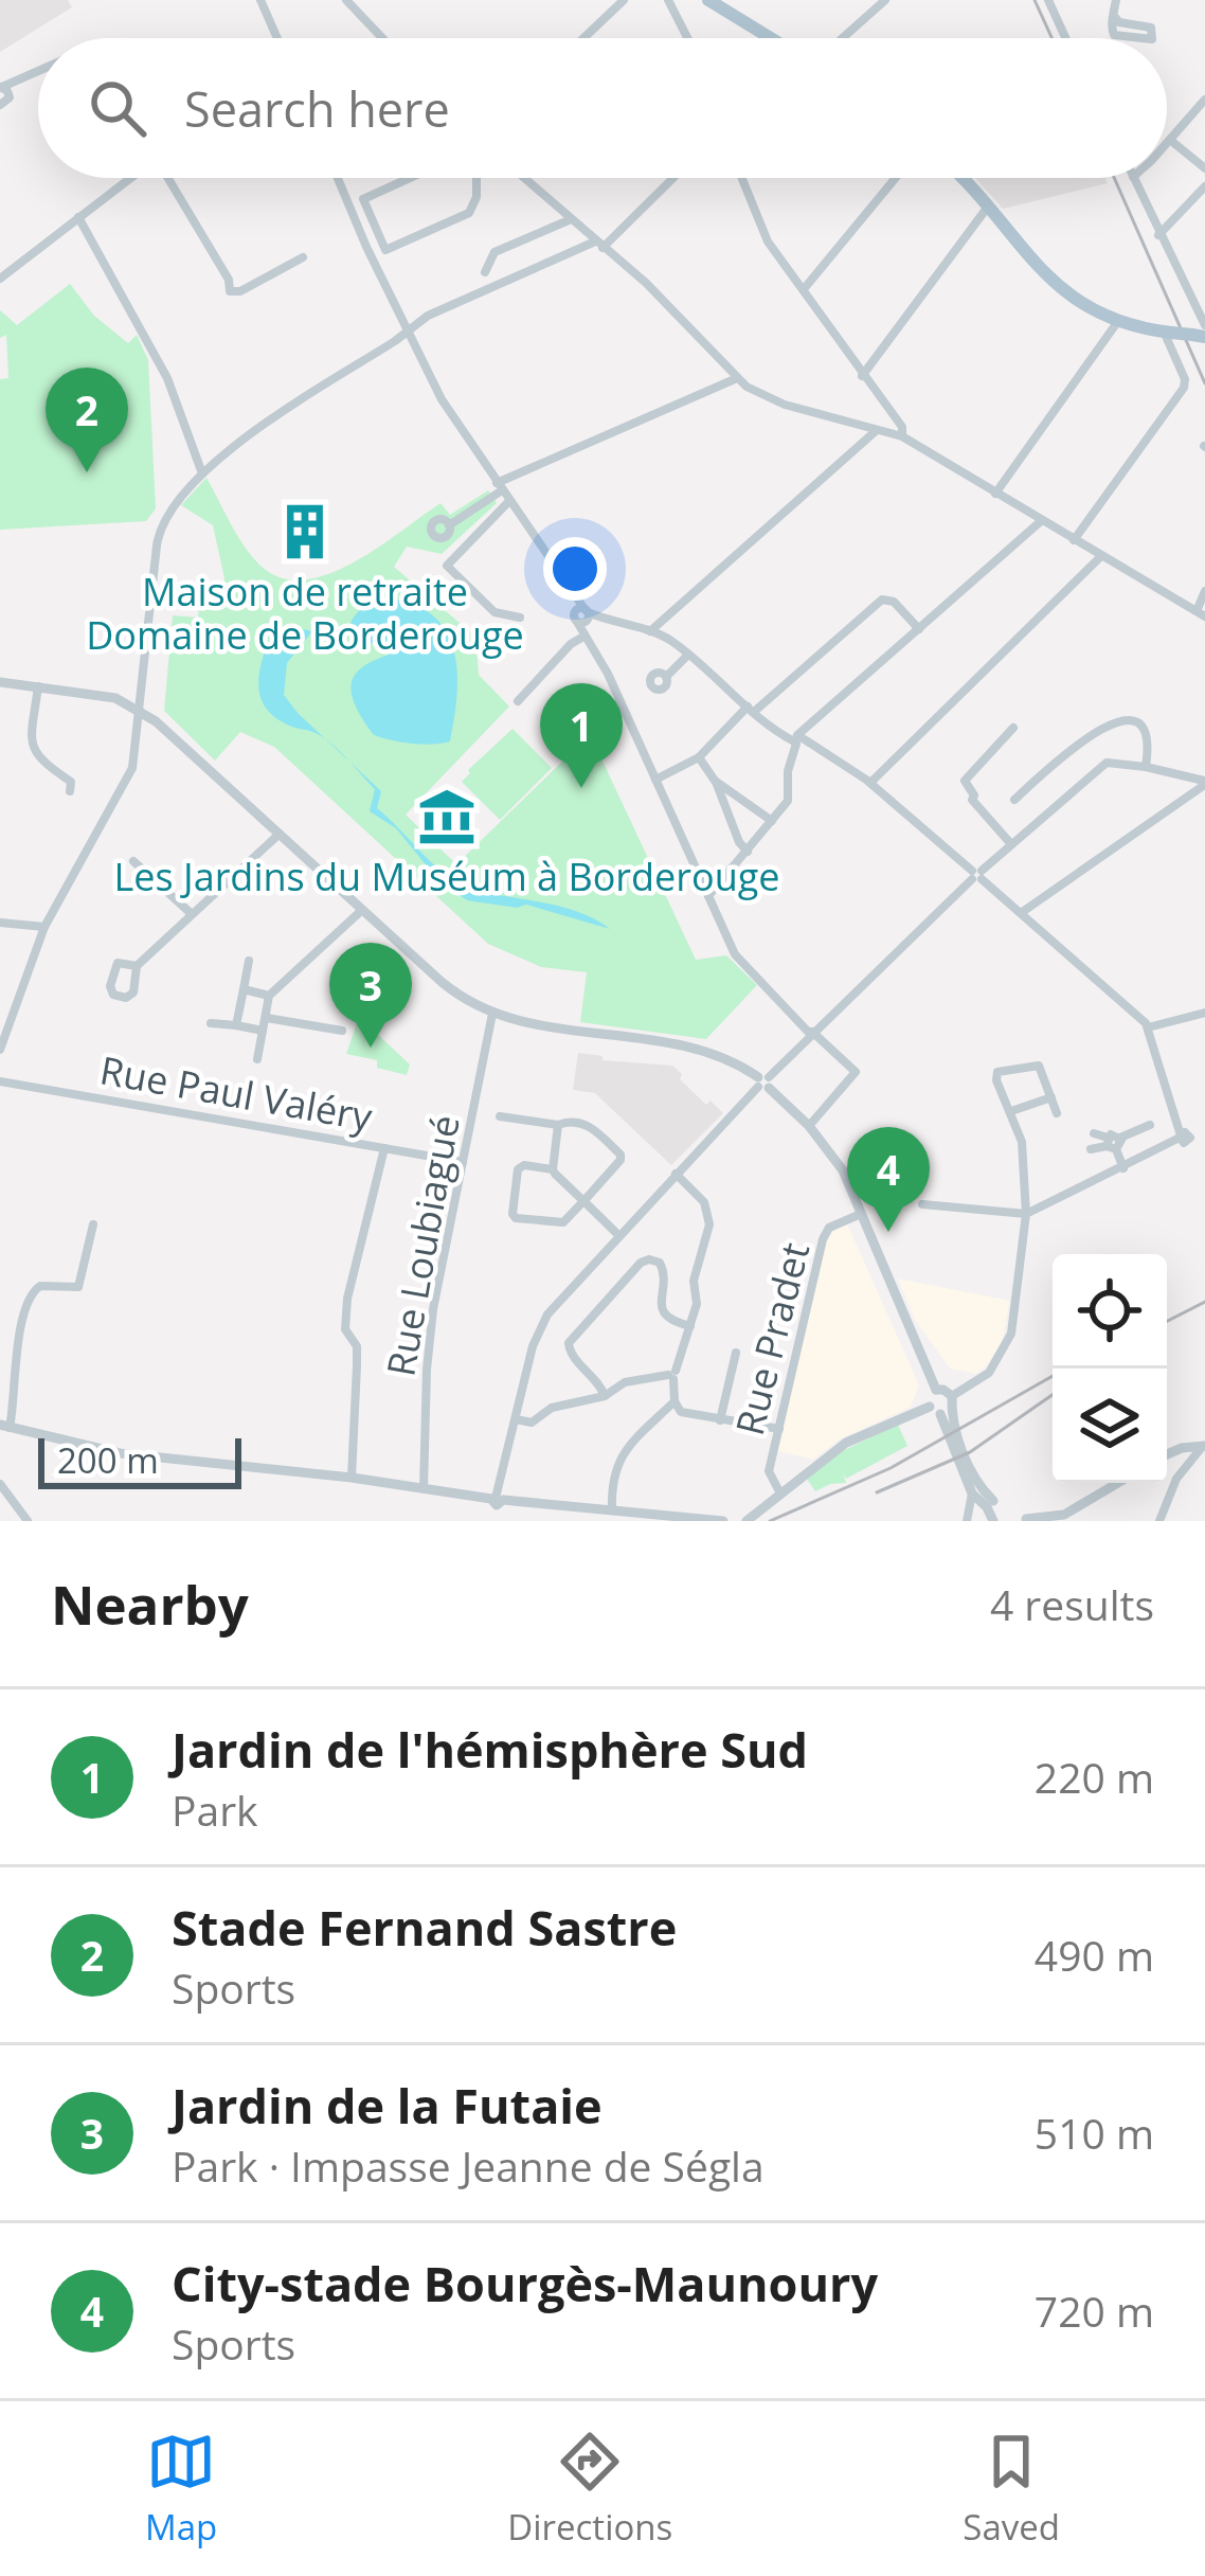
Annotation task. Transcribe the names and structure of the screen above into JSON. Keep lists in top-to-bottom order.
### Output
{
  "streets": {
    "street": ["Rue Paul Valéry", "Rue Loubiagué", "Rue Pradet"]
  },
  "crossings": [
    ["Rue Paul Valéry", "Rue Loubiagué"]
  ],
  "places": {
    "building": ["Maison de retraite Domaine de Borderouge"],
    "museum": ["Les Jardins du Muséum à Borderouge"]
  },
  "scale_bar": "200 m",
  "page": {
    "search": "Search here",
    "pins": [
      "2",
      "1",
      "3",
      "4"
    ],
    "scale": "200 m",
    "heading": ["Nearby", "4 results"],
    "list": [
      {
        "mark": "1",
        "name": "Jardin de l'hémisphère Sud",
        "note": "Park",
        "value": "220 m"
      },
      {
        "mark": "2",
        "name": "Stade Fernand Sastre",
        "note": "Sports",
        "value": "490 m"
      },
      {
        "mark": "3",
        "name": "Jardin de la Futaie",
        "note": "Park · Impasse Jeanne de Ségla",
        "value": "510 m"
      },
      {
        "mark": "4",
        "name": "City-stade Bourgès-Maunoury",
        "note": "Sports",
        "value": "720 m"
      }
    ],
    "nav": ["Map", "Directions", "Saved"]
  }
}
